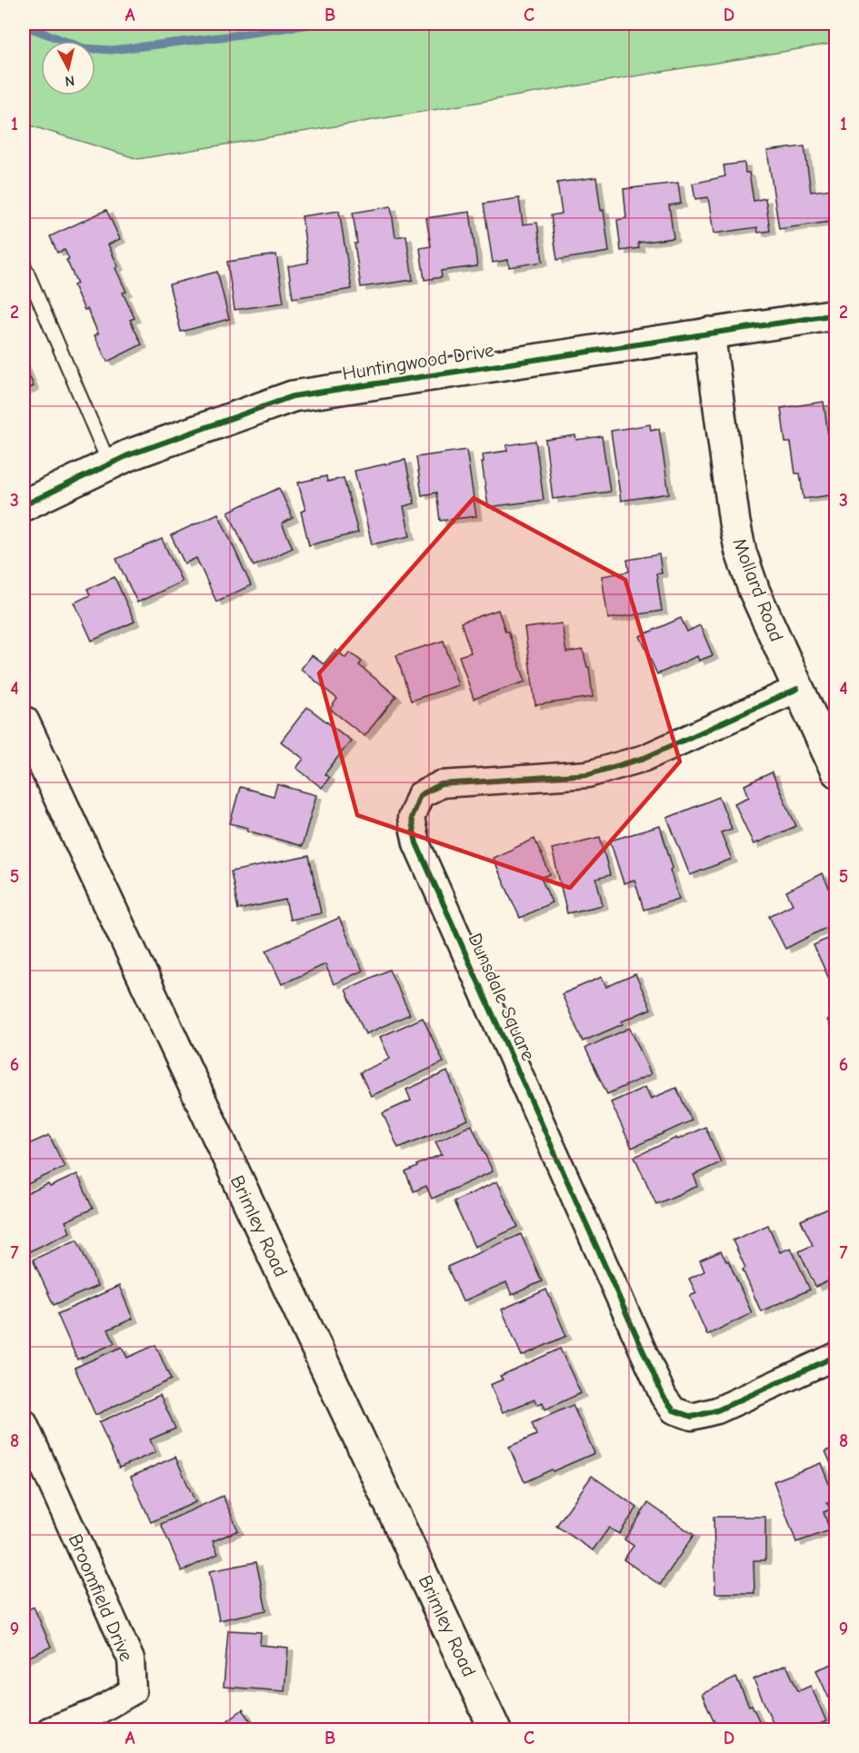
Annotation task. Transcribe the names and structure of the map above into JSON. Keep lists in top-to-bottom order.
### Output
{
  "streets": {
    "street": [
      "Huntingwood Drive",
      "Mollard Road",
      "Dunsdale Square",
      "Brimley Road",
      "Broomfield Drive"
    ]
  },
  "crossings": [
    ["Huntingwood Drive", "Mollard Road"],
    ["Mollard Road", "Dunsdale Square"]
  ],
  "north": "bottom",
  "grid": {
    "columns": [
      "A",
      "B",
      "C",
      "D"
    ],
    "rows": [
      "1",
      "2",
      "3",
      "4",
      "5",
      "6",
      "7",
      "8",
      "9"
    ]
  }
}
